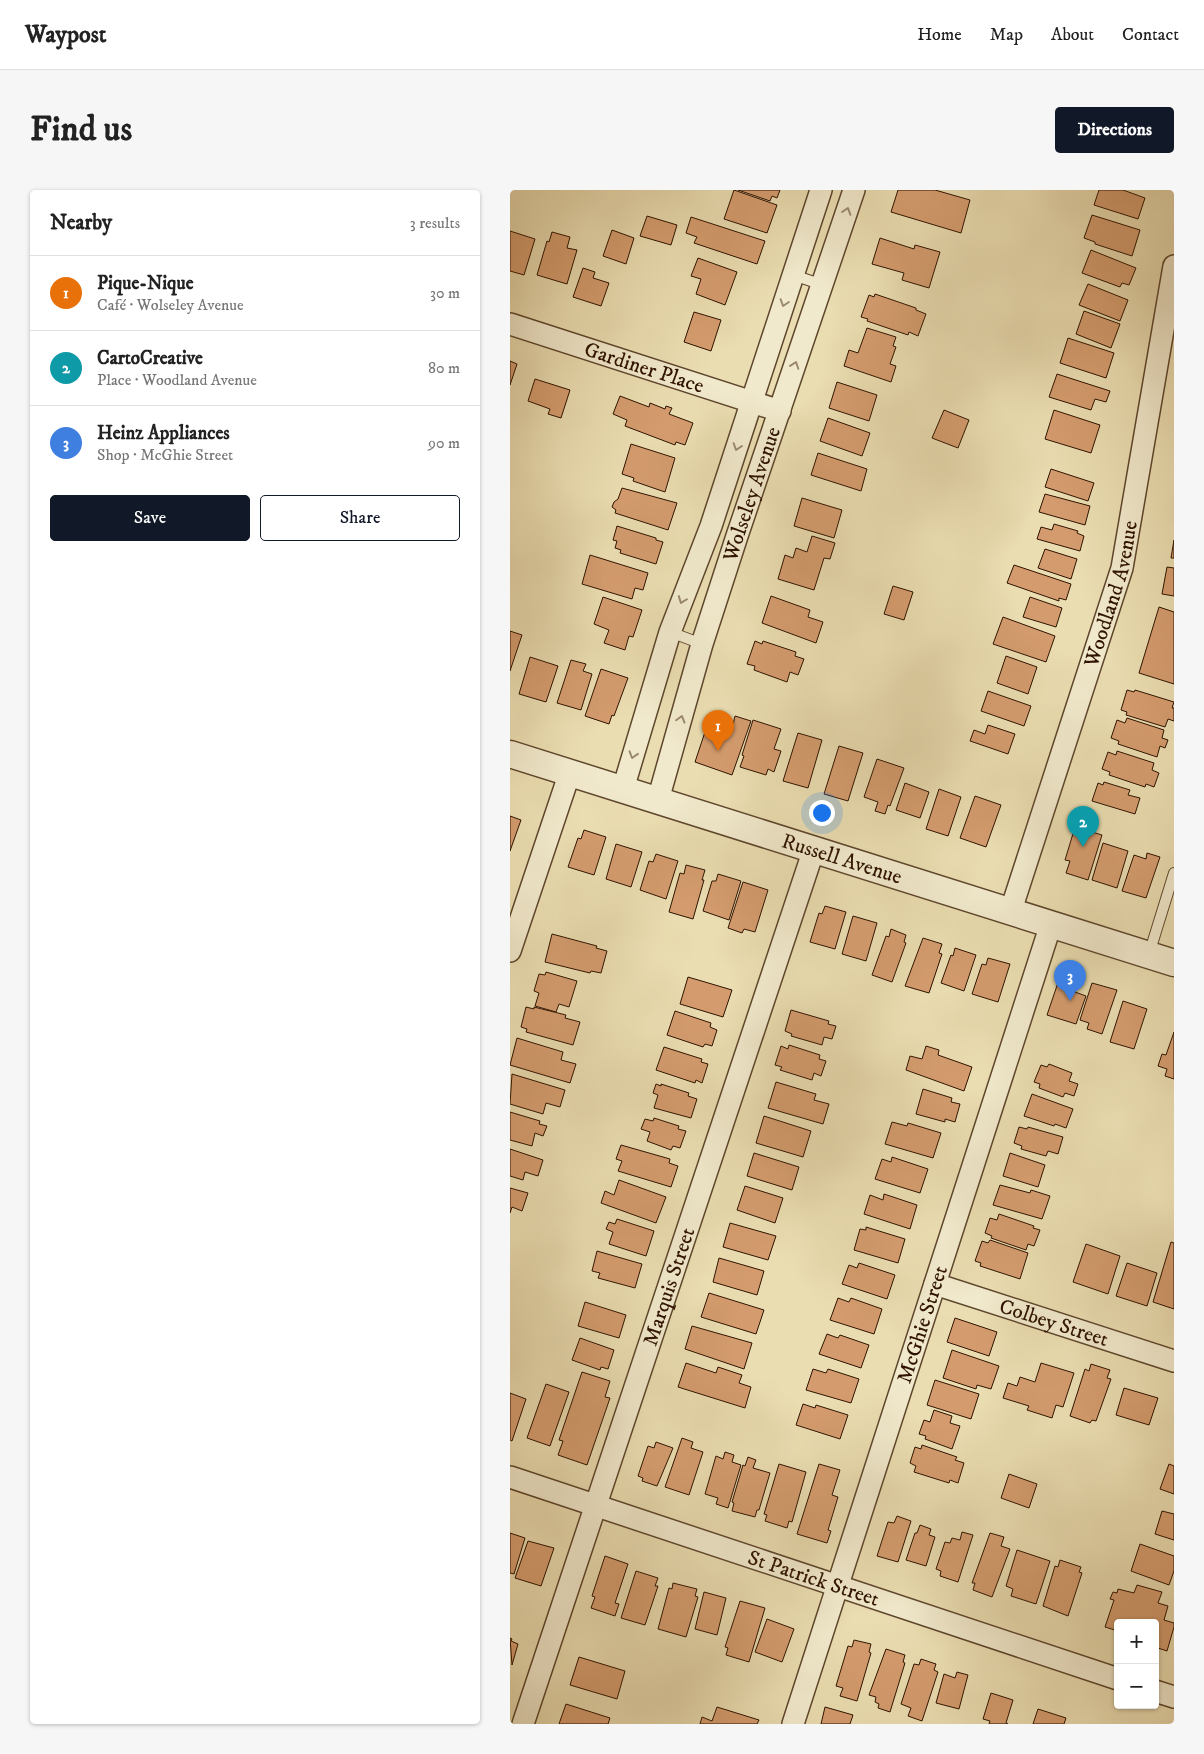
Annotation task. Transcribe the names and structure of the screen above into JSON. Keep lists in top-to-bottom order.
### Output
{
  "streets": {
    "street": [
      "Gardiner Place",
      "Wolseley Avenue",
      "Woodland Avenue",
      "Russell Avenue",
      "Marquis Street",
      "Colbey Street",
      "McGhie Street",
      "St Patrick Street"
    ]
  },
  "crossings": [
    ["Gardiner Place", "Wolseley Avenue"],
    ["Wolseley Avenue", "Russell Avenue"],
    ["Woodland Avenue", "Russell Avenue"],
    ["Russell Avenue", "Marquis Street"],
    ["Russell Avenue", "McGhie Street"],
    ["Marquis Street", "St Patrick Street"],
    ["Colbey Street", "McGhie Street"],
    ["McGhie Street", "St Patrick Street"]
  ],
  "page": {
    "header": "Waypost",
    "nav": [
      "Home",
      "Map",
      "About",
      "Contact"
    ],
    "buttons": [
      "Directions",
      ["Save", "Share"]
    ],
    "title": "Find us",
    "heading": ["Nearby", "3 results"],
    "list": [
      {
        "mark": "1",
        "name": "Pique-Nique",
        "note": "Café · Wolseley Avenue",
        "value": "30 m"
      },
      {
        "mark": "2",
        "name": "CartoCreative",
        "note": "Place · Woodland Avenue",
        "value": "80 m"
      },
      {
        "mark": "3",
        "name": "Heinz Appliances",
        "note": "Shop · McGhie Street",
        "value": "90 m"
      }
    ],
    "pins": ["1", "2", "3"],
    "map_buttons": ["+", "−"]
  }
}
